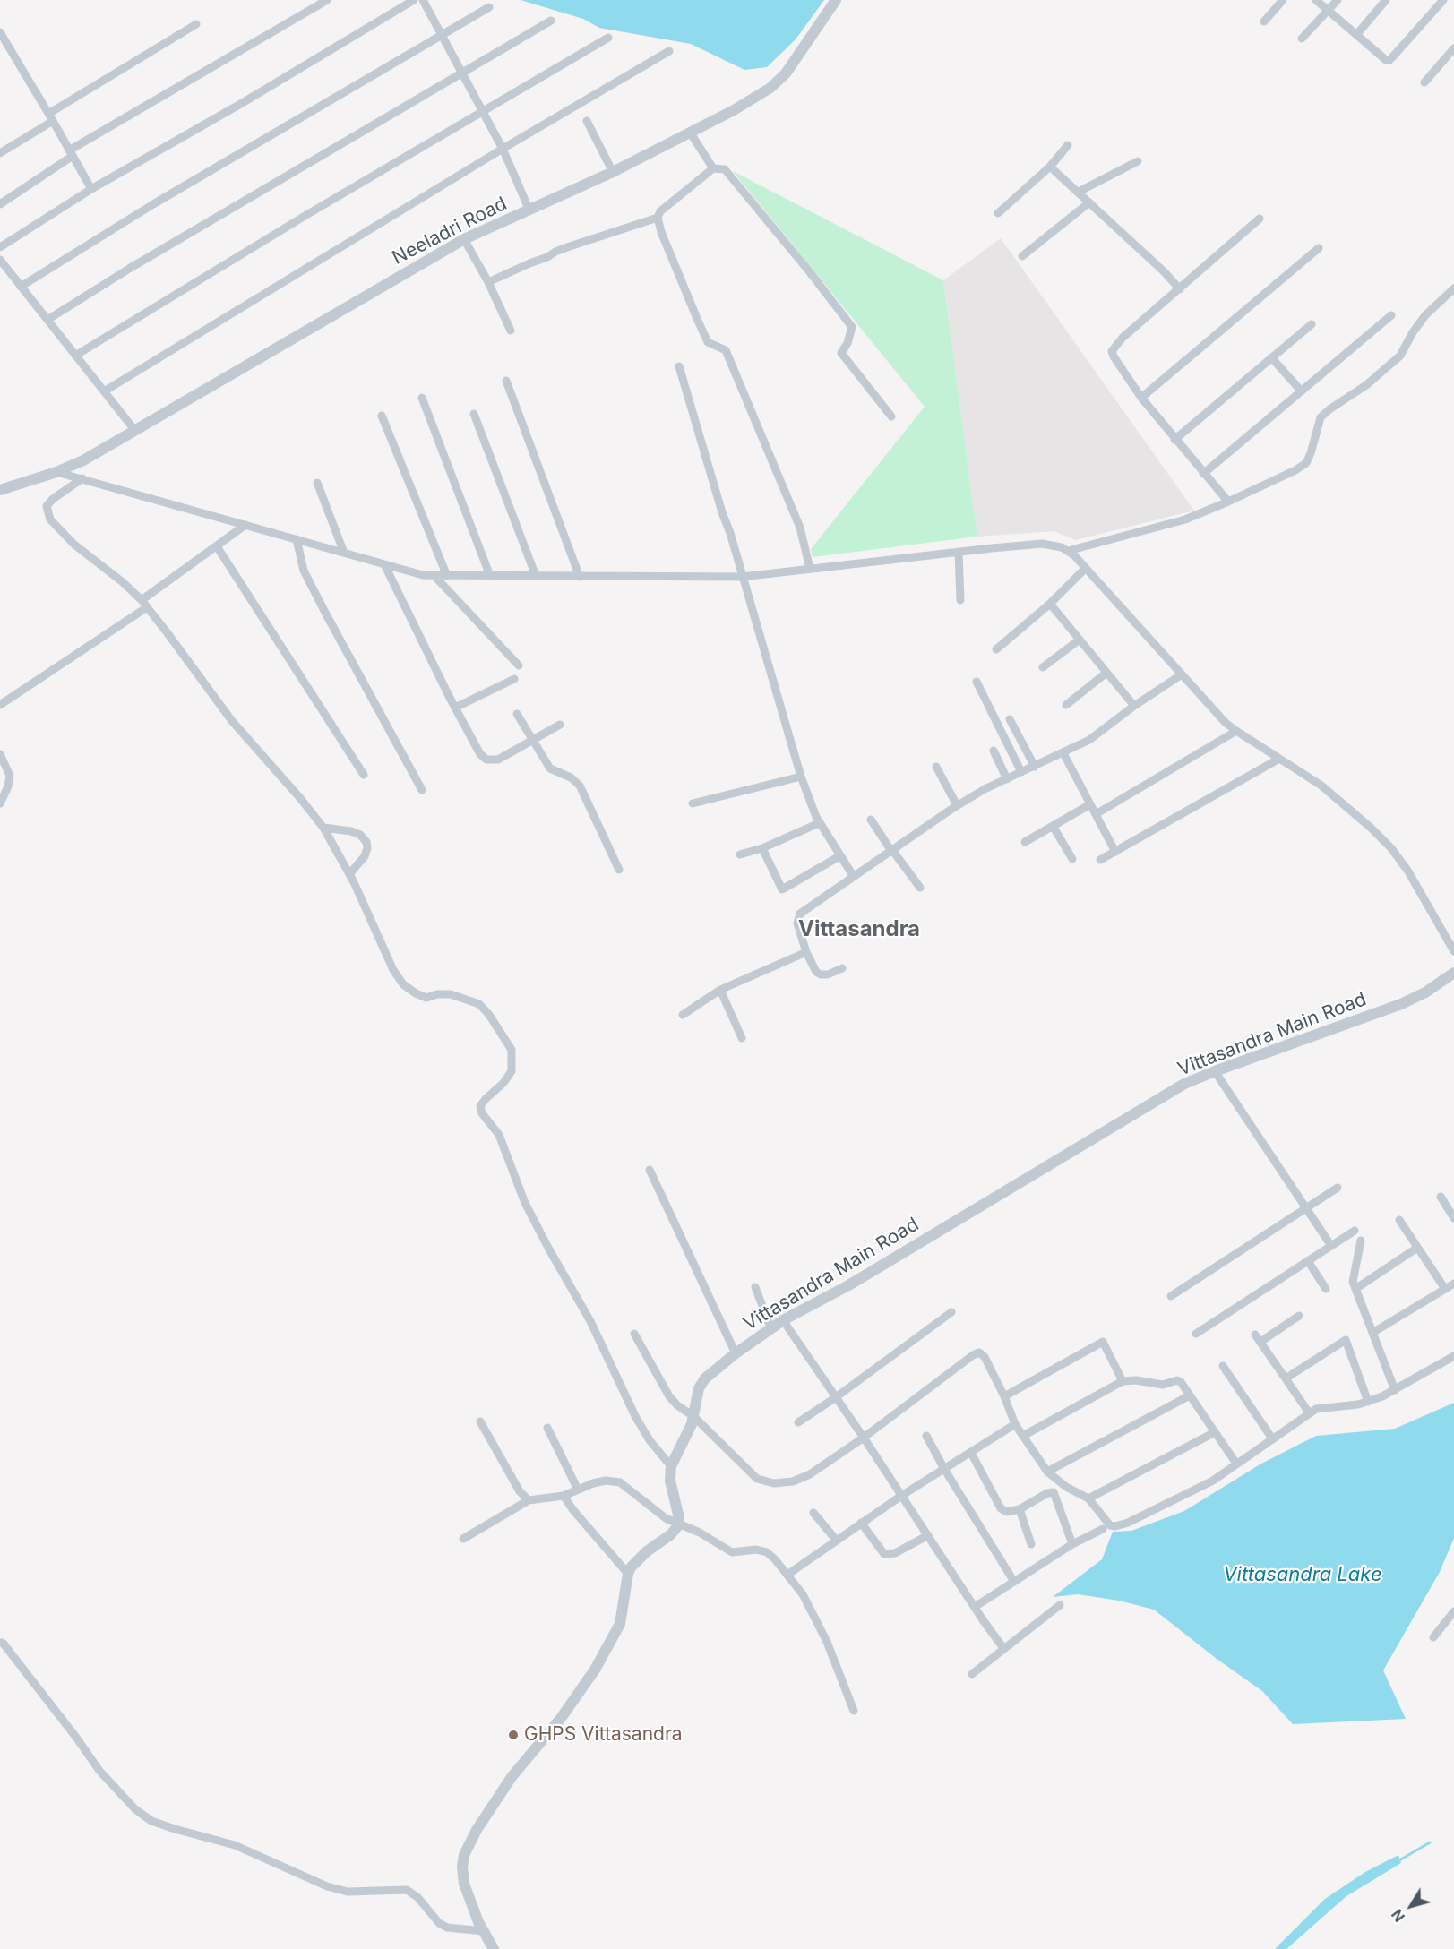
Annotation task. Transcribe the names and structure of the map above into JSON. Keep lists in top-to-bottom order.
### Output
{
  "streets": {
    "street": ["Neeladri Road", "Vittasandra Main Road"]
  },
  "districts": ["Vittasandra"],
  "water": ["Vittasandra Lake"],
  "places": ["GHPS Vittasandra"],
  "north": "bottom left"
}
